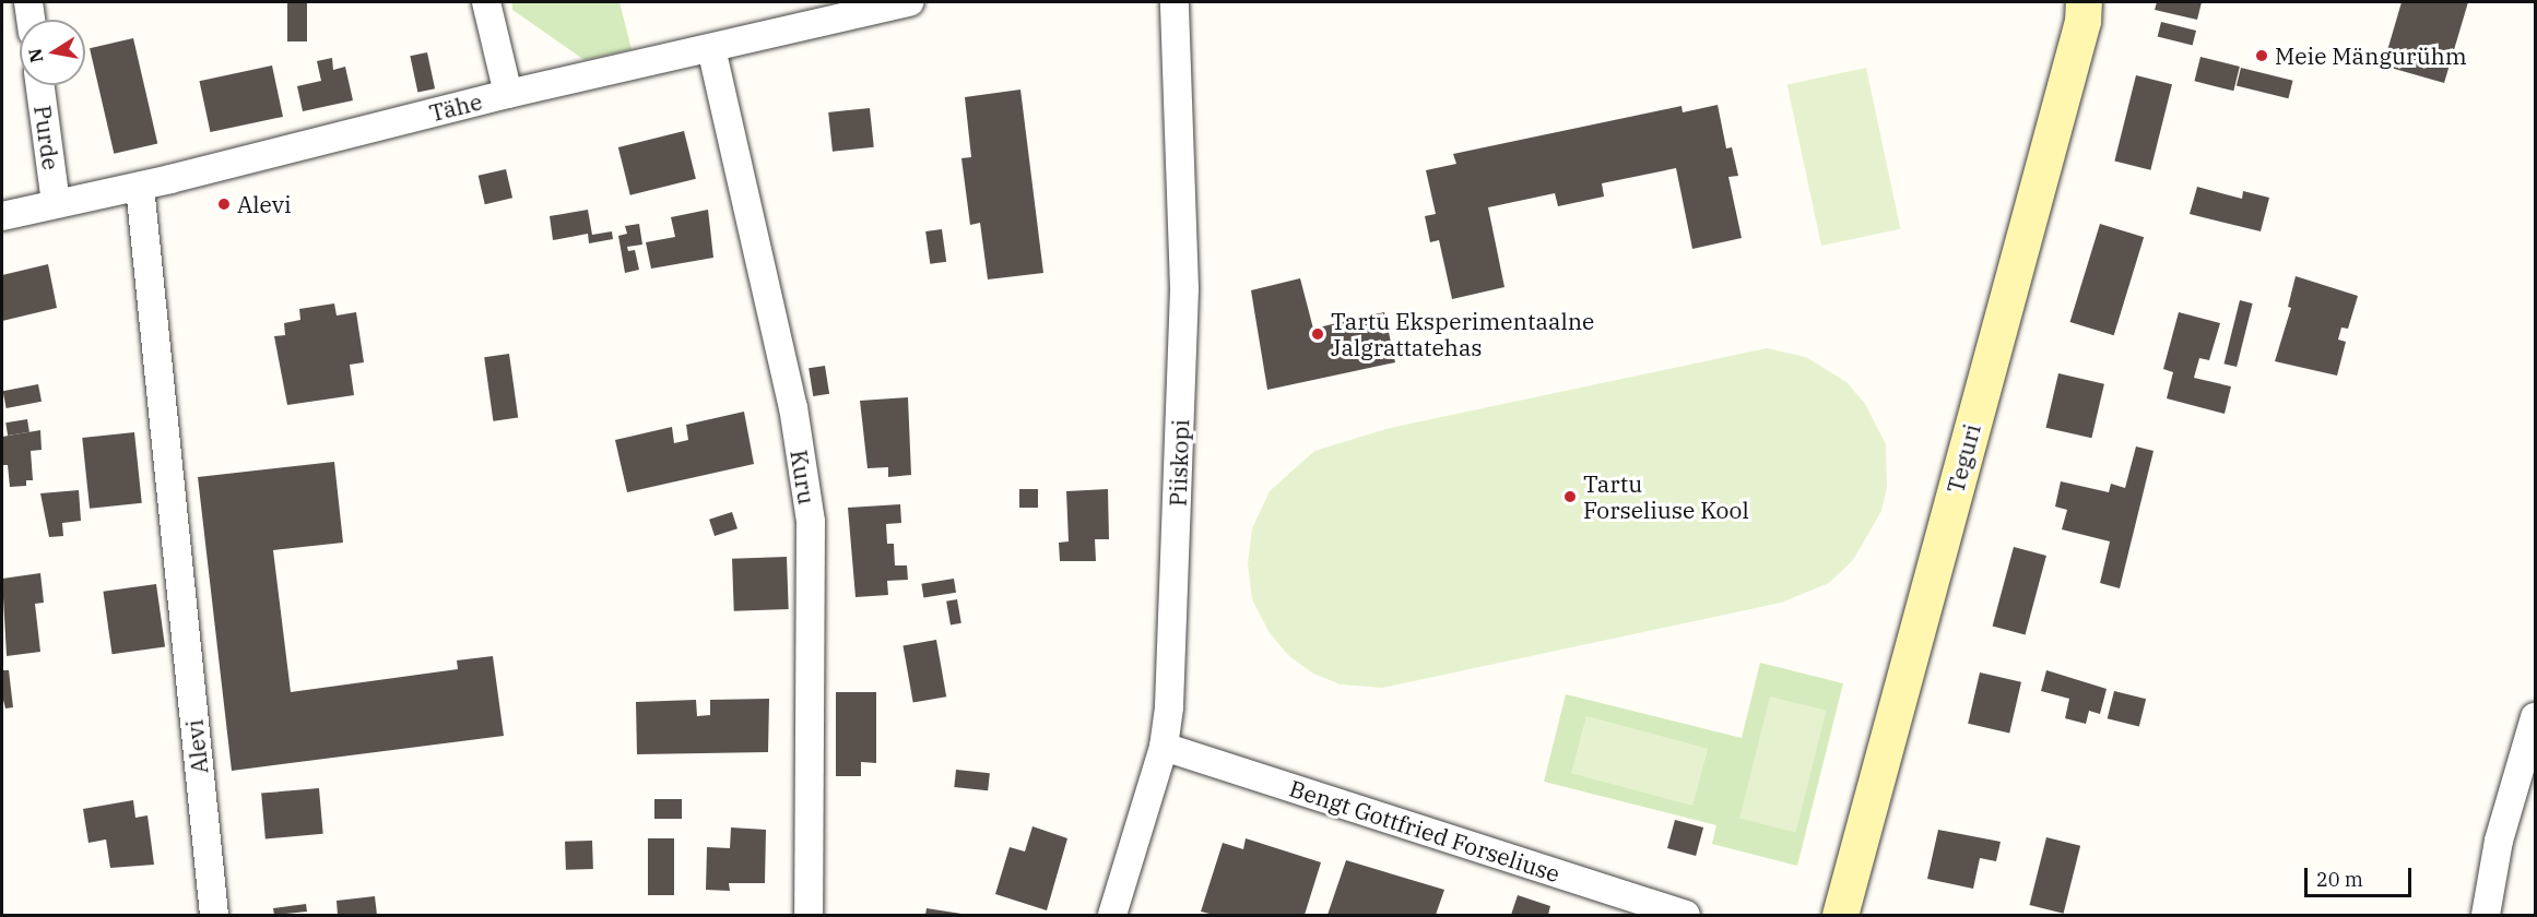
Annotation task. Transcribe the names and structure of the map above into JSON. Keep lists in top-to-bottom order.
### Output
{
  "streets": {
    "street": [
      "Tähe",
      "Purde",
      "Teguri",
      "Piiskopi",
      "Kuru",
      "Alevi",
      "Bengt Gottfried Forseliuse"
    ]
  },
  "crossings": [
    ["Tähe", "Purde"],
    ["Tähe", "Kuru"],
    ["Tähe", "Alevi"],
    ["Piiskopi", "Bengt Gottfried Forseliuse"]
  ],
  "places": [
    "Meie Mängurühm",
    "Alevi",
    "Tartu Eksperimentaalne Jalgrattatehas",
    "Tartu Forseliuse Kool"
  ],
  "scale_bar": "20 m",
  "north": "left"
}
